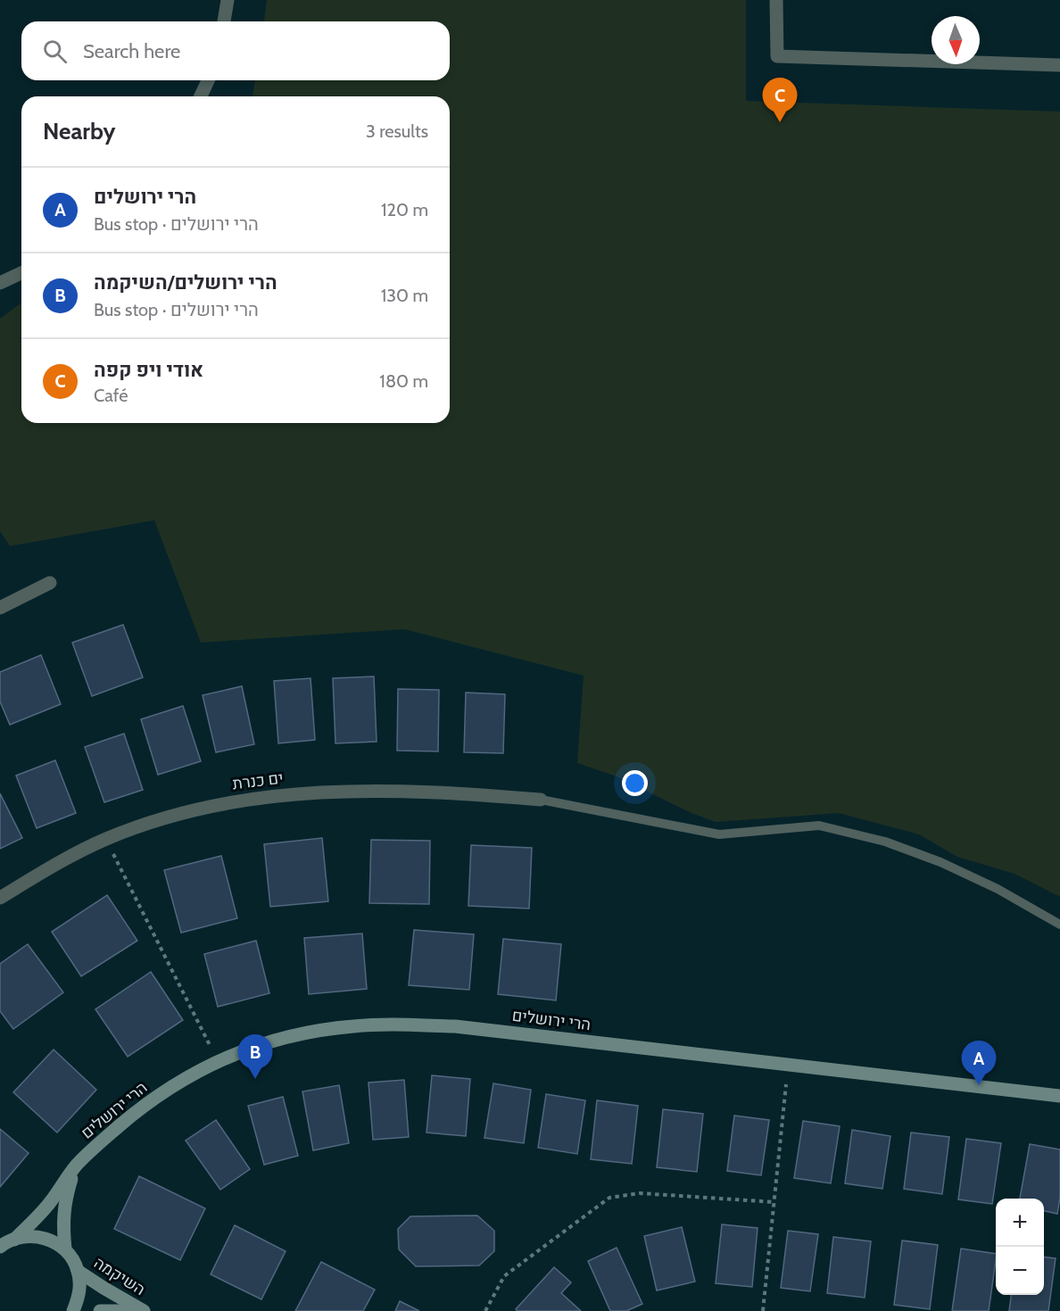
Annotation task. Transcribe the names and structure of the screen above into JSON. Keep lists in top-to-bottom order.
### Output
{
  "streets": {
    "street": ["ים כנרת", "הרי ירושלים", "השיקמה"]
  },
  "north": "bottom",
  "page": {
    "search": "Search here",
    "pins": ["C", "B", "A"],
    "heading": ["Nearby", "3 results"],
    "list": [
      {
        "mark": "A",
        "name": "הרי ירושלים",
        "note": "Bus stop · הרי ירושלים",
        "value": "120 m"
      },
      {
        "mark": "B",
        "name": "הרי ירושלים/השיקמה",
        "note": "Bus stop · הרי ירושלים",
        "value": "130 m"
      },
      {
        "mark": "C",
        "name": "אודי ויפ קפה",
        "note": "Café",
        "value": "180 m"
      }
    ],
    "map_buttons": ["+", "−"]
  }
}
